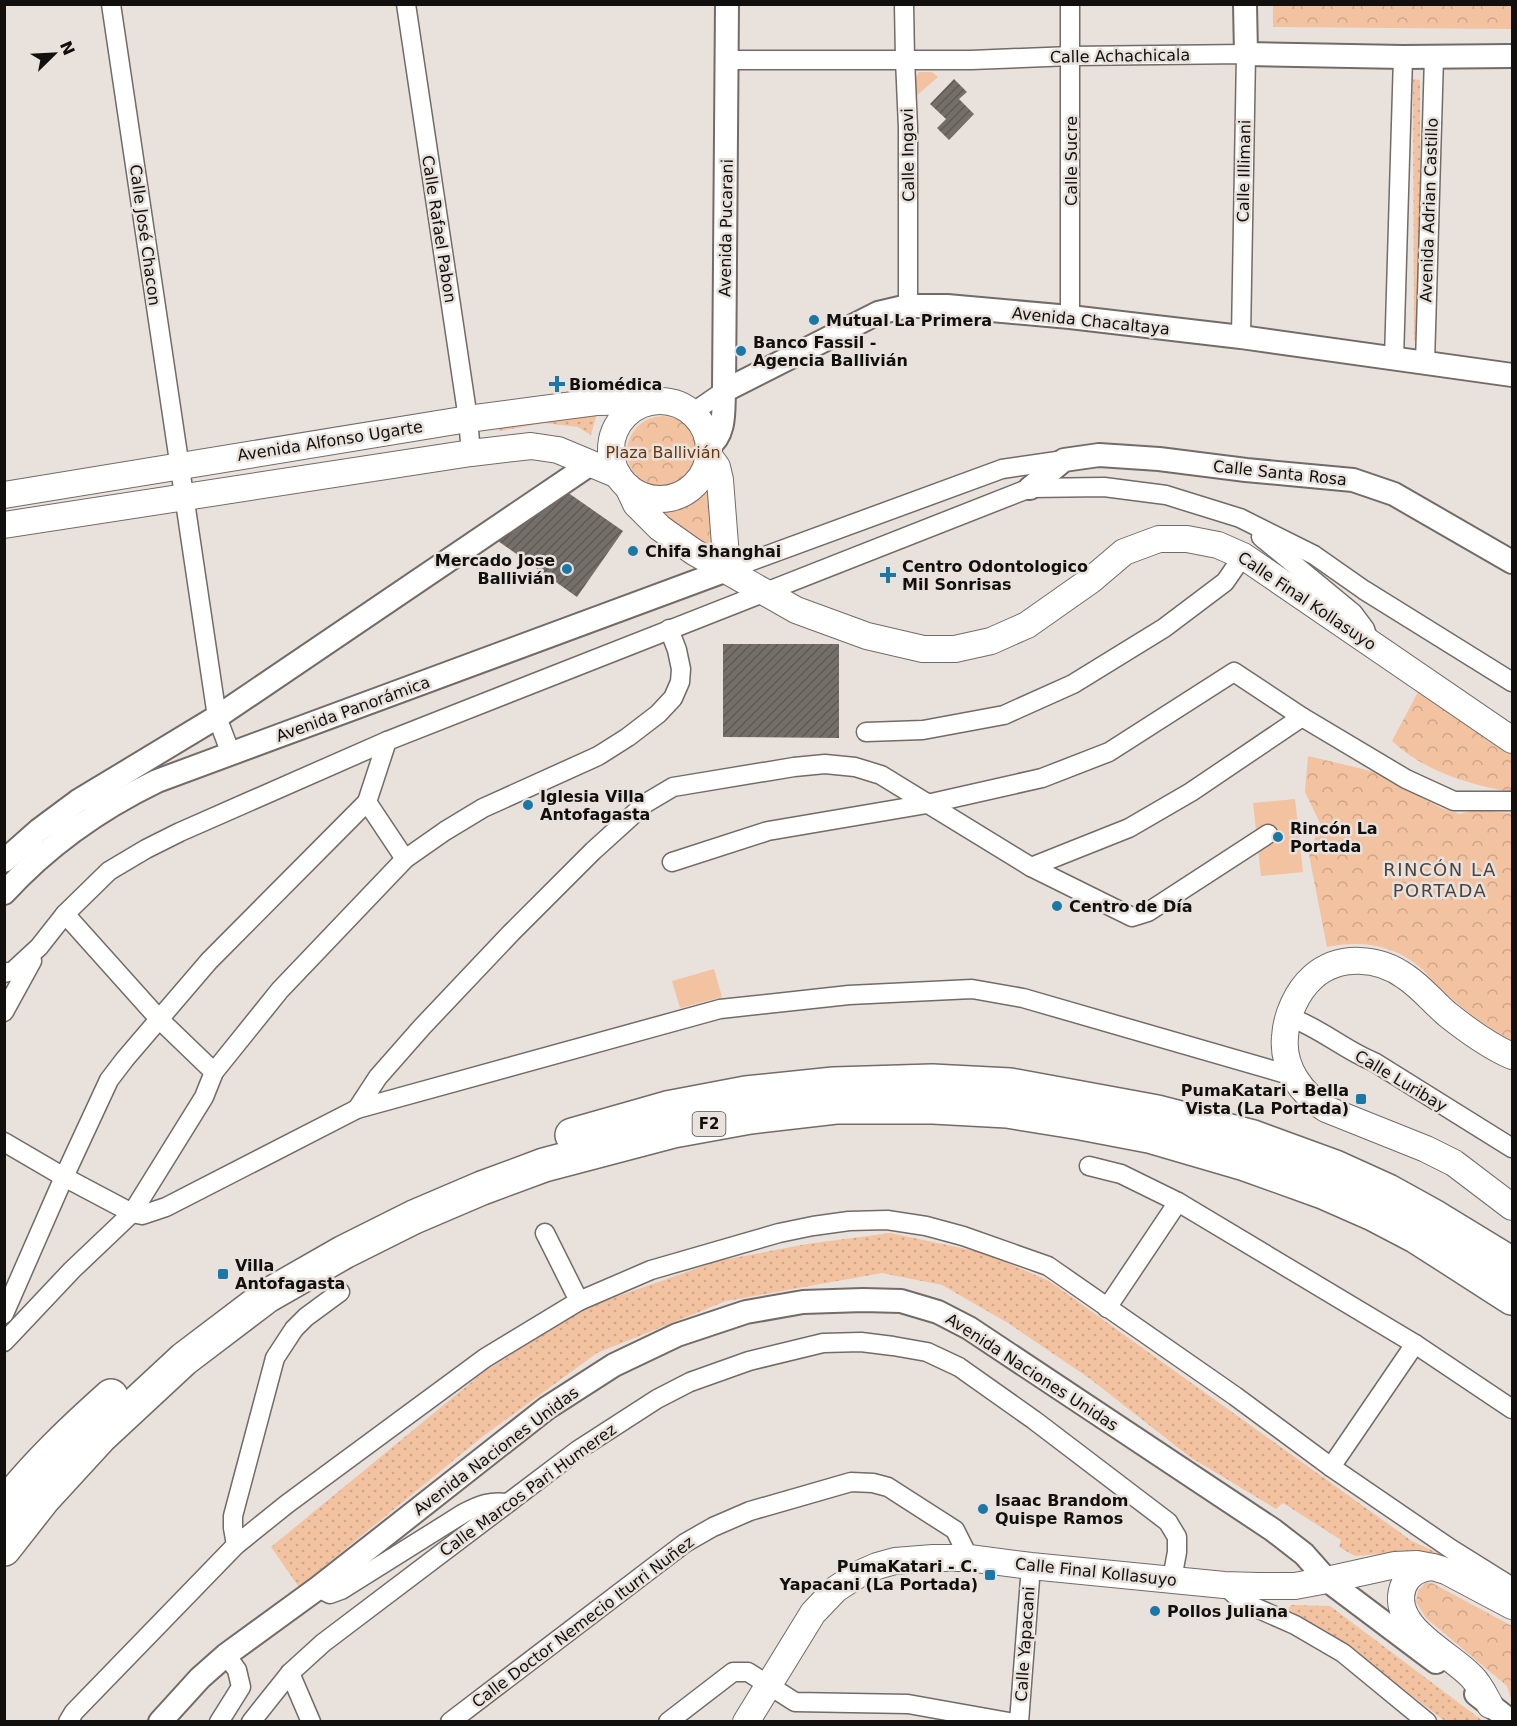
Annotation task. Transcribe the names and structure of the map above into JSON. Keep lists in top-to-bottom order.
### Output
{
  "streets": {
    "highway": ["F2"],
    "main road": ["Avenida Alfonso Ugarte", "Calle Final Kollasuyo"],
    "street": [
      "Calle Achachicala",
      "Calle Ingavi",
      "Calle Sucre",
      "Calle Illimani",
      "Avenida Adrian Castillo",
      "Avenida Pucarani",
      "Calle Rafael Pabon",
      "Calle José Chacon",
      "Avenida Chacaltaya",
      "Calle Santa Rosa",
      "Avenida Panorámica",
      "Calle Luribay",
      "Avenida Naciones Unidas",
      "Calle Marcos Pari Humerez",
      "Calle Doctor Nemecio Iturri Nuñez",
      "Calle Yapacani"
    ]
  },
  "crossings": [
    ["Calle Achachicala", "Calle Ingavi"],
    ["Calle Achachicala", "Calle Sucre"],
    ["Calle Achachicala", "Calle Illimani"],
    ["Calle Achachicala", "Avenida Adrian Castillo"],
    ["Calle Achachicala", "Avenida Pucarani"],
    ["Calle Ingavi", "Avenida Chacaltaya"],
    ["Calle Sucre", "Avenida Chacaltaya"],
    ["Calle Illimani", "Avenida Chacaltaya"],
    ["Avenida Adrian Castillo", "Avenida Chacaltaya"],
    ["Avenida Pucarani", "Avenida Chacaltaya"],
    ["Avenida Pucarani", "Avenida Alfonso Ugarte"],
    ["Avenida Pucarani", "Calle Final Kollasuyo"],
    ["Calle Rafael Pabon", "Avenida Alfonso Ugarte"],
    ["Calle José Chacon", "Avenida Alfonso Ugarte"],
    ["Avenida Chacaltaya", "Avenida Alfonso Ugarte"],
    ["Avenida Chacaltaya", "Calle Final Kollasuyo"],
    ["Avenida Alfonso Ugarte", "Calle Final Kollasuyo"],
    ["Calle Santa Rosa", "Calle Final Kollasuyo"],
    ["Calle Santa Rosa", "Avenida Panorámica"],
    ["Calle Final Kollasuyo", "Avenida Panorámica"],
    ["Calle Final Kollasuyo", "Avenida Naciones Unidas"],
    ["Calle Final Kollasuyo", "Calle Marcos Pari Humerez"],
    ["Calle Final Kollasuyo", "Calle Doctor Nemecio Iturri Nuñez"],
    ["Calle Final Kollasuyo", "Calle Yapacani"]
  ],
  "districts": ["RINCÓN LA PORTADA"],
  "parks": ["Plaza Ballivián"],
  "places": {
    "other": [
      "Mutual La Primera",
      "Banco Fassil - Agencia Ballivián",
      "Chifa Shanghai",
      "Mercado Jose Ballivián",
      "Iglesia Villa Antofagasta",
      "Rincón La Portada",
      "Centro de Día",
      "Isaac Brandom Quispe Ramos",
      "Pollos Juliana"
    ],
    "health": ["Biomédica", "Centro Odontologico Mil Sonrisas"],
    "transit": ["PumaKatari - Bella Vista (La Portada)", "Villa Antofagasta", "PumaKatari - C. Yapacani (La Portada)"]
  },
  "north": "top right"
}
